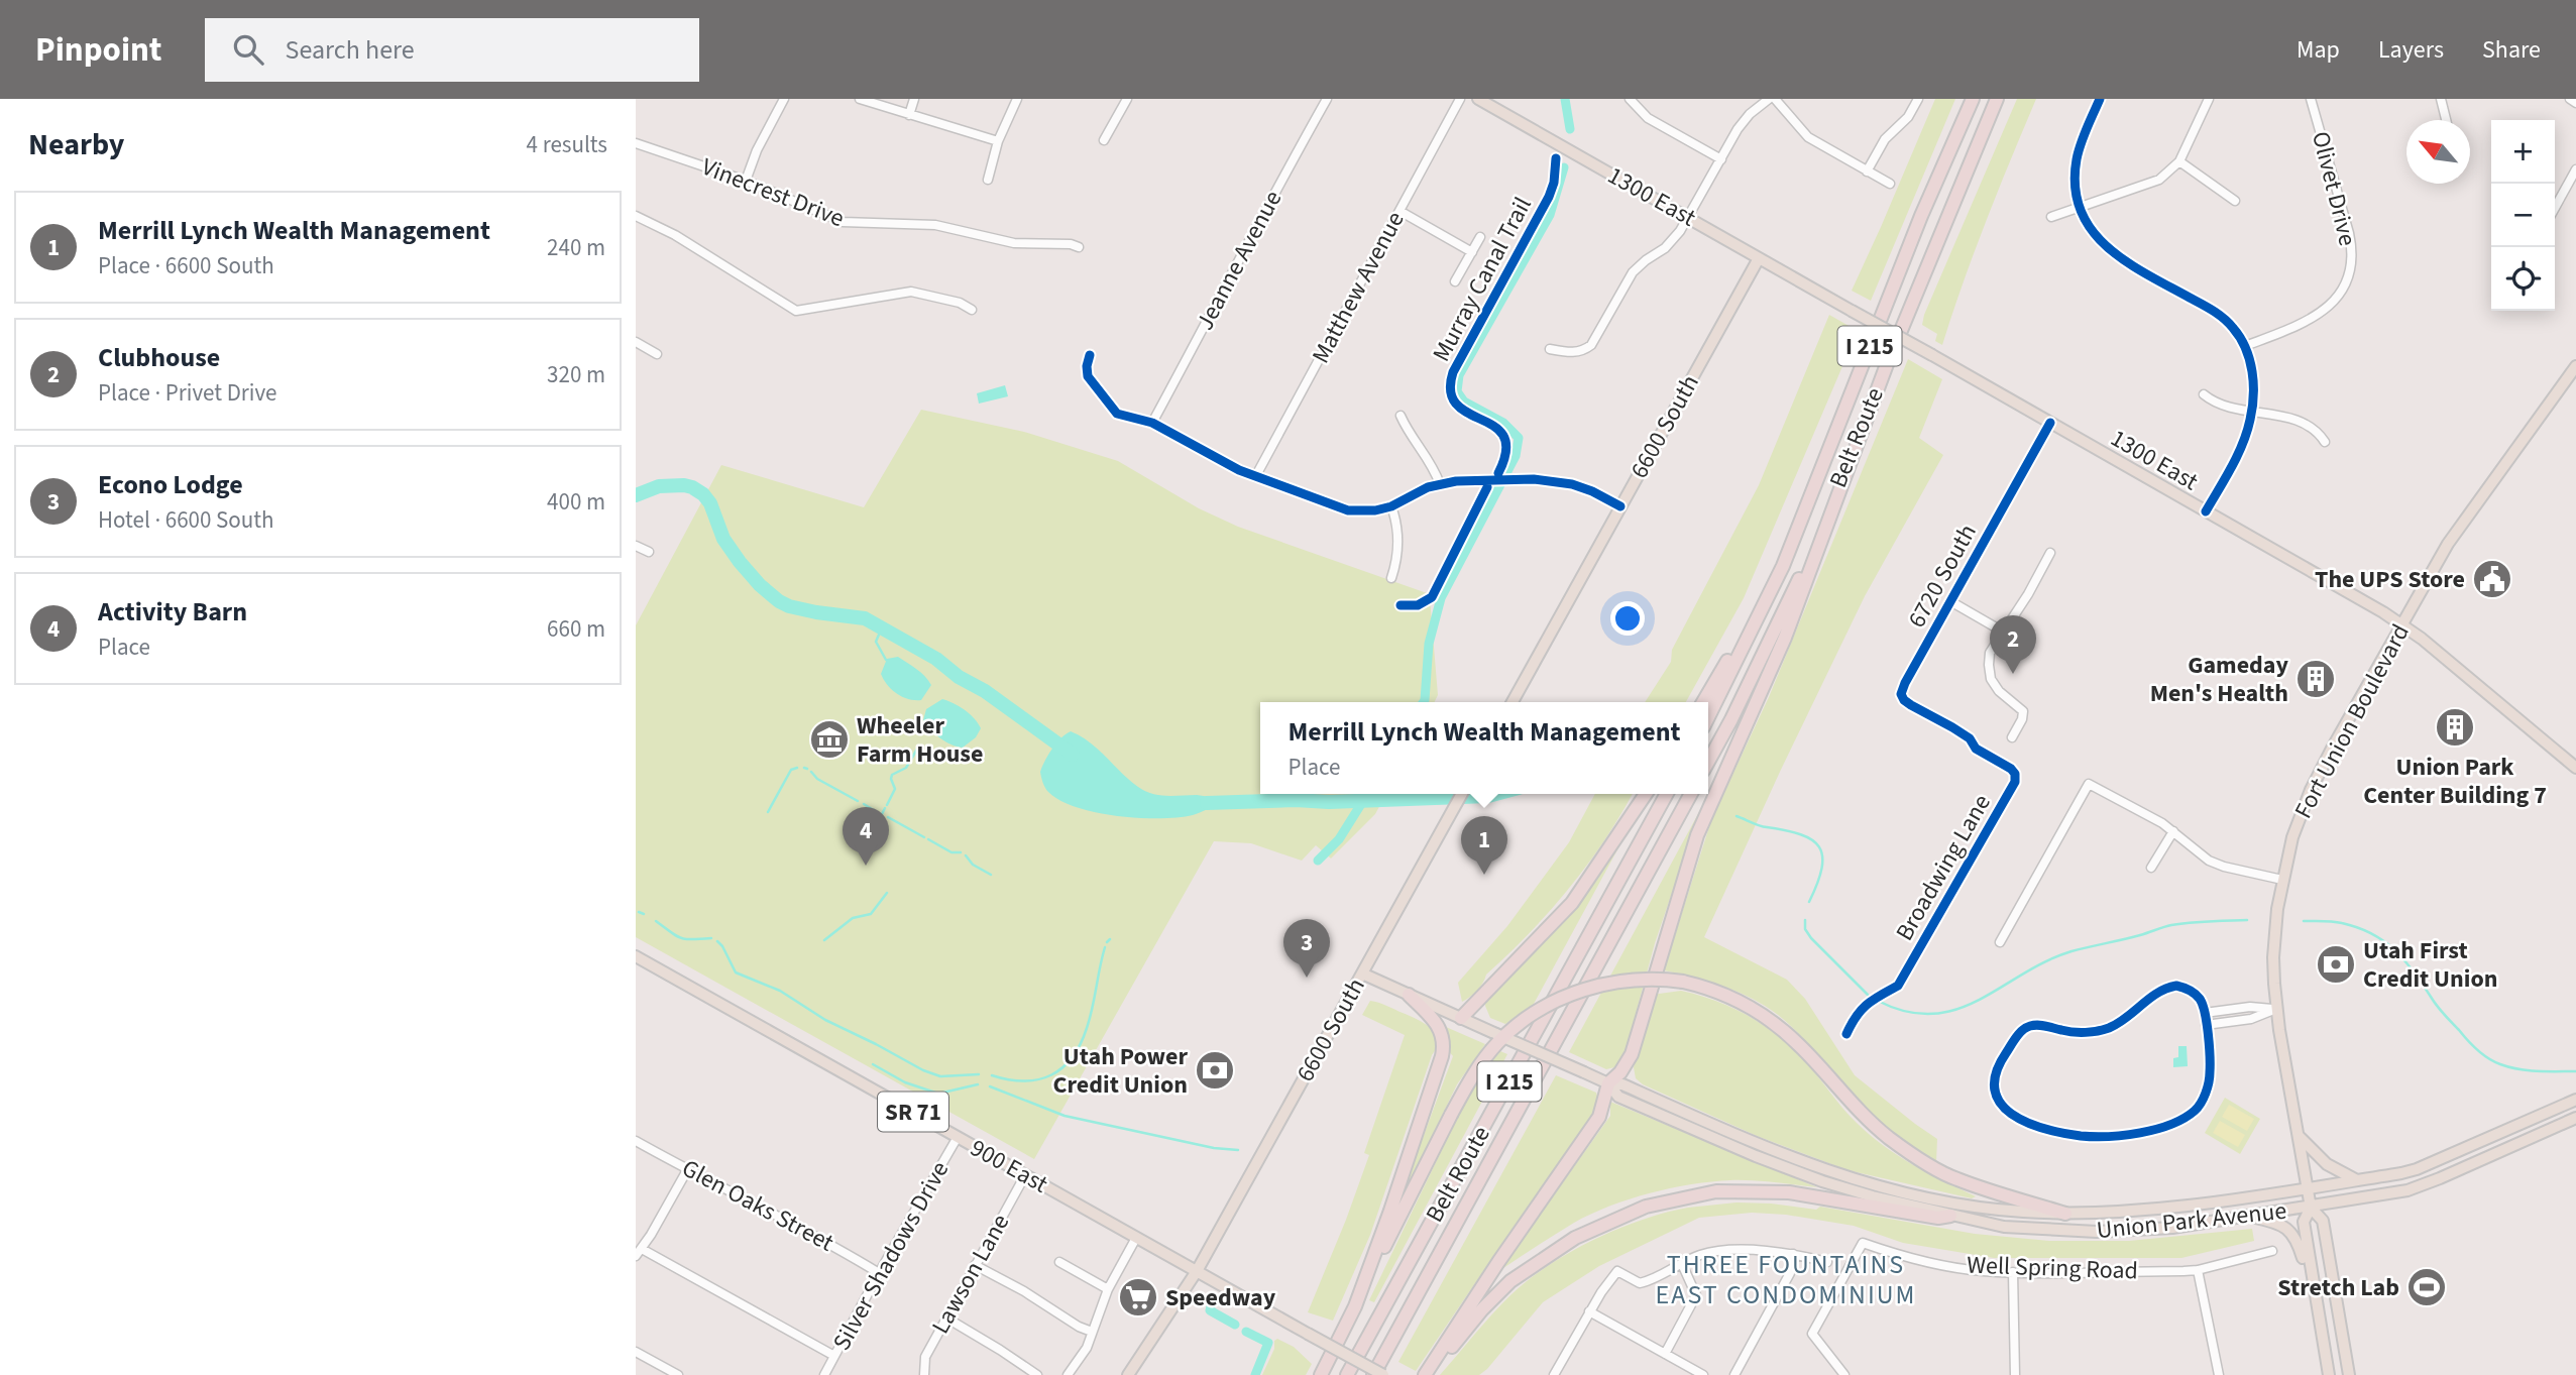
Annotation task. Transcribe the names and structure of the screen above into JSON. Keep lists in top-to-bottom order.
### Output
{
  "streets": {
    "highway": ["I 215", "Belt Route"],
    "main road": [
      "1300 East",
      "6600 South",
      "Fort Union Boulevard",
      "SR 71",
      "900 East",
      "Union Park Avenue"
    ],
    "street": [
      "Olivet Drive",
      "Vinecrest Drive",
      "Jeanne Avenue",
      "Matthew Avenue",
      "6720 South",
      "Broadwing Lane",
      "Glen Oaks Street",
      "Silver Shadows Drive",
      "Well Spring Road",
      "Lawson Lane"
    ],
    "cycle path": ["Murray Canal Trail"]
  },
  "crossings": [
    ["1300 East", "6600 South"],
    ["1300 East", "6720 South"],
    ["1300 East", "Fort Union Boulevard"],
    ["6600 South", "900 East"],
    ["6600 South", "Union Park Avenue"],
    ["6720 South", "Broadwing Lane"],
    ["Fort Union Boulevard", "Union Park Avenue"],
    ["900 East", "Silver Shadows Drive"],
    ["900 East", "Lawson Lane"],
    ["Glen Oaks Street", "Silver Shadows Drive"]
  ],
  "districts": ["THREE FOUNTAINS EAST CONDOMINIUM"],
  "places": {
    "public building": ["The UPS Store"],
    "building": ["Gameday Men's Health", "Union Park Center Building 7"],
    "museum": ["Wheeler Farm House"],
    "bank": ["Utah First Credit Union", "Utah Power Credit Union"],
    "sports": ["Stretch Lab"],
    "supermarket": ["Speedway"]
  },
  "north": "top left",
  "page": {
    "header": "Pinpoint",
    "search": "Search here",
    "nav": ["Map", "Layers", "Share"],
    "heading": ["Nearby", "4 results"],
    "map_buttons": ["+", "−"],
    "list": [
      {
        "mark": "1",
        "name": "Merrill Lynch Wealth Management",
        "note": "Place · 6600 South",
        "value": "240 m"
      },
      {
        "mark": "2",
        "name": "Clubhouse",
        "note": "Place · Privet Drive",
        "value": "320 m"
      },
      {
        "mark": "3",
        "name": "Econo Lodge",
        "note": "Hotel · 6600 South",
        "value": "400 m"
      },
      {
        "mark": "4",
        "name": "Activity Barn",
        "note": "Place",
        "value": "660 m"
      }
    ],
    "pins": [
      "2",
      "4",
      "1",
      "3"
    ],
    "popup": ["Merrill Lynch Wealth Management", "Place"]
  }
}
